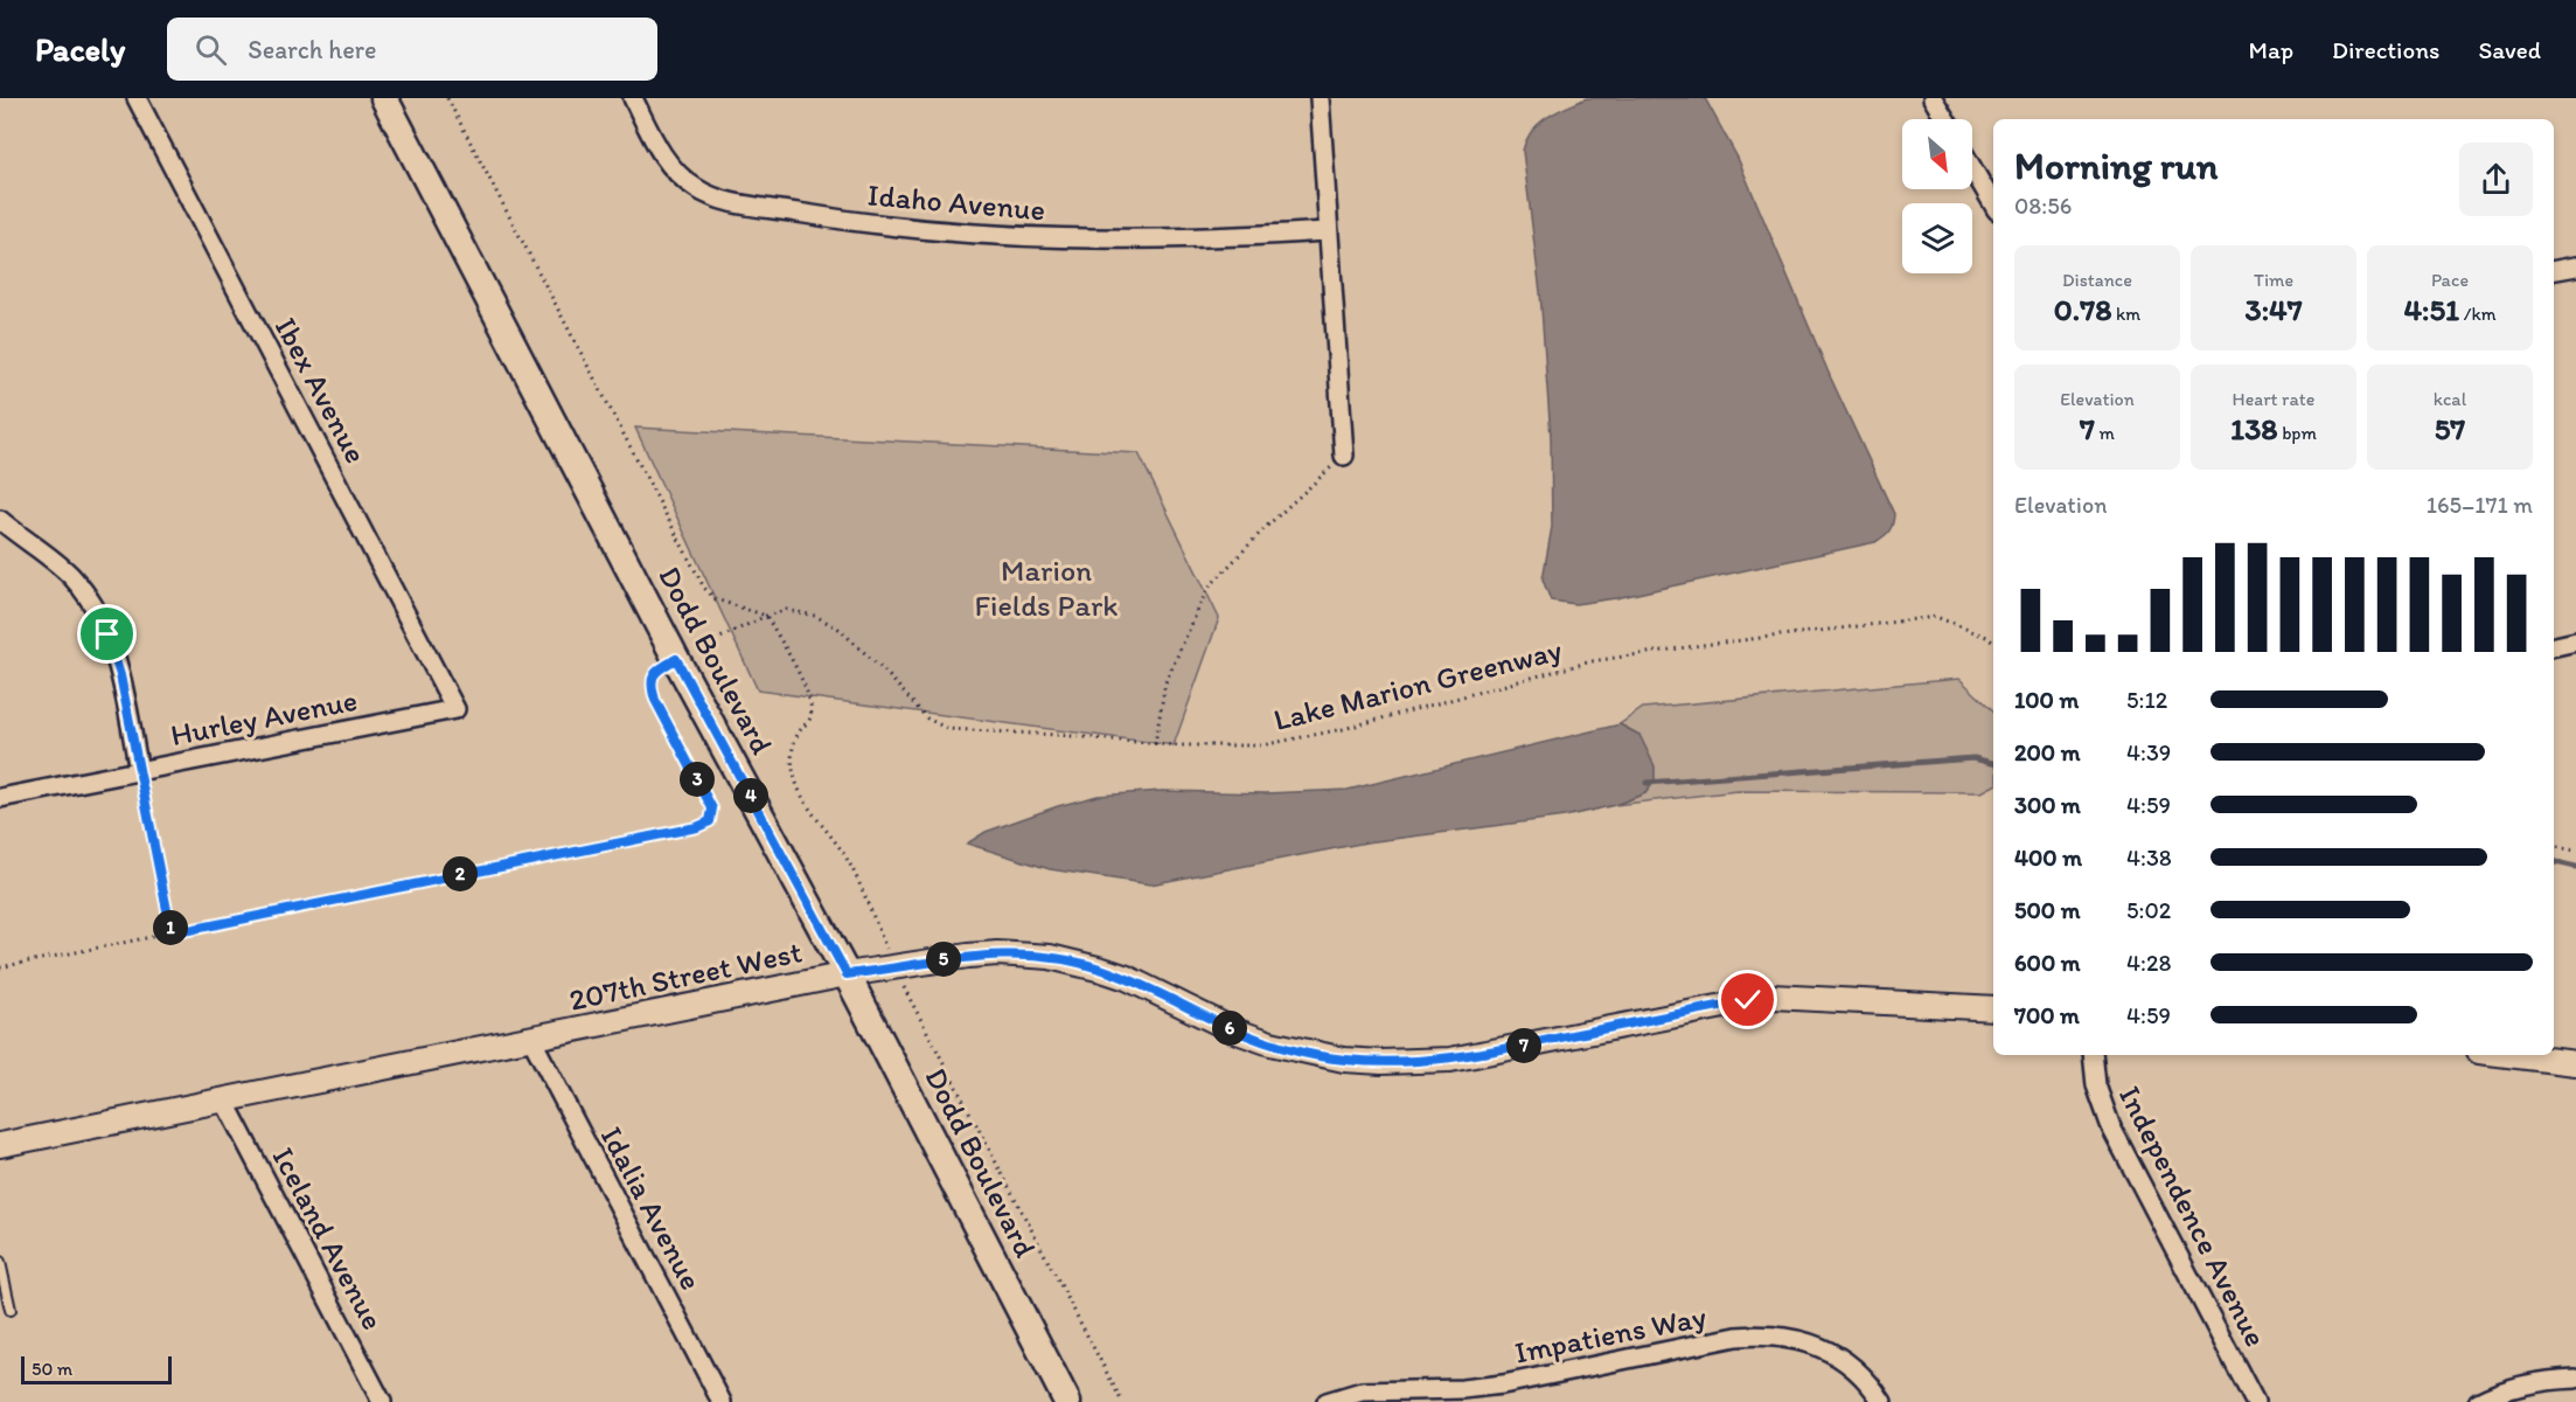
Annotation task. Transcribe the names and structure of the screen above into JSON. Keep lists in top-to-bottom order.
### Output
{
  "streets": {
    "main road": ["Dodd Boulevard"],
    "street": [
      "Idaho Avenue",
      "Ibex Avenue",
      "Hurley Avenue",
      "207th Street West",
      "Idalia Avenue",
      "Independence Avenue",
      "Iceland Avenue",
      "Impatiens Way"
    ],
    "path": ["Lake Marion Greenway"]
  },
  "crossings": [
    ["Ibex Avenue", "Hurley Avenue"],
    ["Dodd Boulevard", "Lake Marion Greenway"],
    ["Dodd Boulevard", "207th Street West"],
    ["207th Street West", "Idalia Avenue"],
    ["207th Street West", "Iceland Avenue"]
  ],
  "parks": ["Marion Fields Park"],
  "scale_bar": "50 m",
  "north": "bottom right",
  "page": {
    "header": "Pacely",
    "search": "Search here",
    "nav": ["Map", "Directions", "Saved"],
    "heading": ["Morning run", "08:56"],
    "stats": [
      ["Distance", "0.78 km"],
      ["Time", "3:47"],
      ["Pace", "4:51 /km"],
      ["Elevation", "7 m"],
      ["Heart rate", "138 bpm"],
      ["kcal", "57"]
    ],
    "chart": ["Elevation", "165–171 m"],
    "list": [
      {
        "name": "100 m",
        "note": "5:12"
      },
      {
        "name": "200 m",
        "note": "4:39"
      },
      {
        "name": "300 m",
        "note": "4:59"
      },
      {
        "name": "400 m",
        "note": "4:38"
      },
      {
        "name": "500 m",
        "note": "5:02"
      },
      {
        "name": "600 m",
        "note": "4:28"
      },
      {
        "name": "700 m",
        "note": "4:59"
      }
    ],
    "pins": [
      "3",
      "4",
      "2",
      "1",
      "5",
      "6",
      "7"
    ],
    "scale": "50 m"
  }
}
